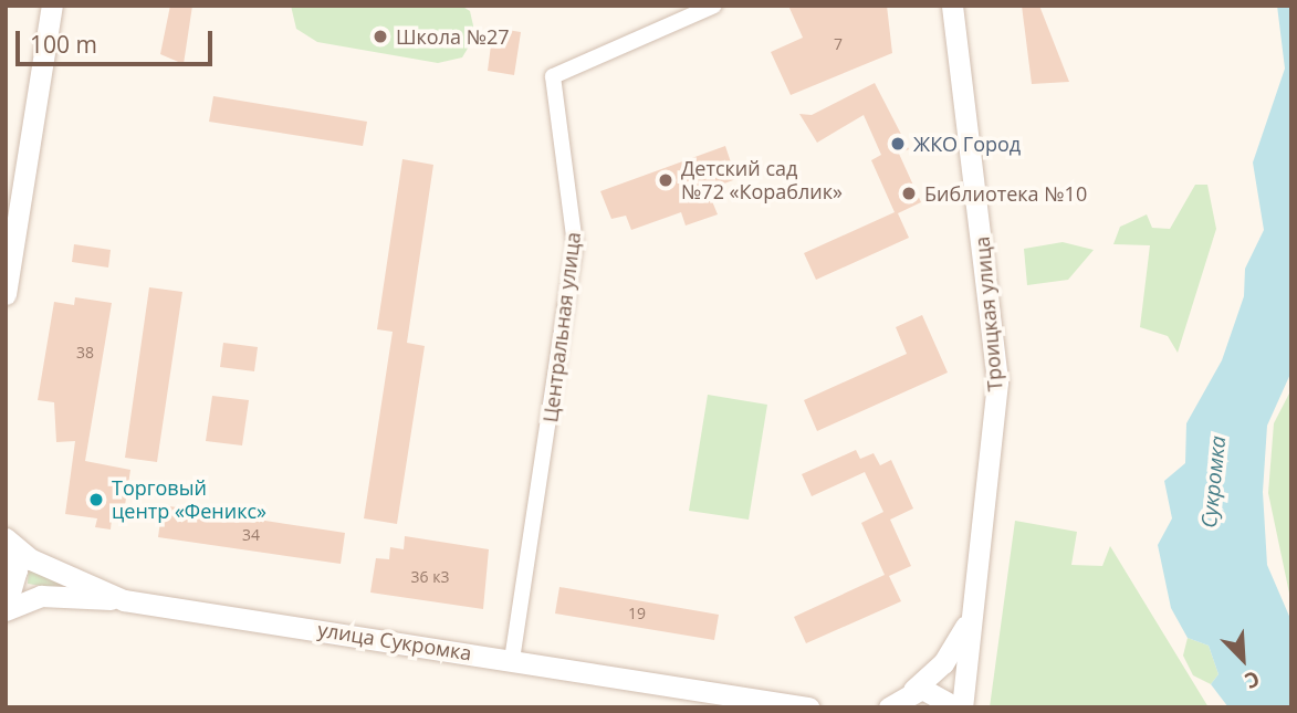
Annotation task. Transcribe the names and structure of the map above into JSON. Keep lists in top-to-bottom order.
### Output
{
  "streets": {
    "street": ["Троицкая улица", "Центральная улица", "улица Сукромка"]
  },
  "crossings": [
    ["Центральная улица", "улица Сукромка"]
  ],
  "water": ["Сукромка"],
  "places": [
    "Школа №27",
    "ЖКО Город",
    "Детский сад №72 «Кораблик»",
    "Библиотека №10",
    "Торговый центр «Феникс»"
  ],
  "house_numbers": [
    "7",
    "38",
    "34",
    "36 к3",
    "19"
  ],
  "scale_bar": "100 m",
  "north": "bottom right"
}
